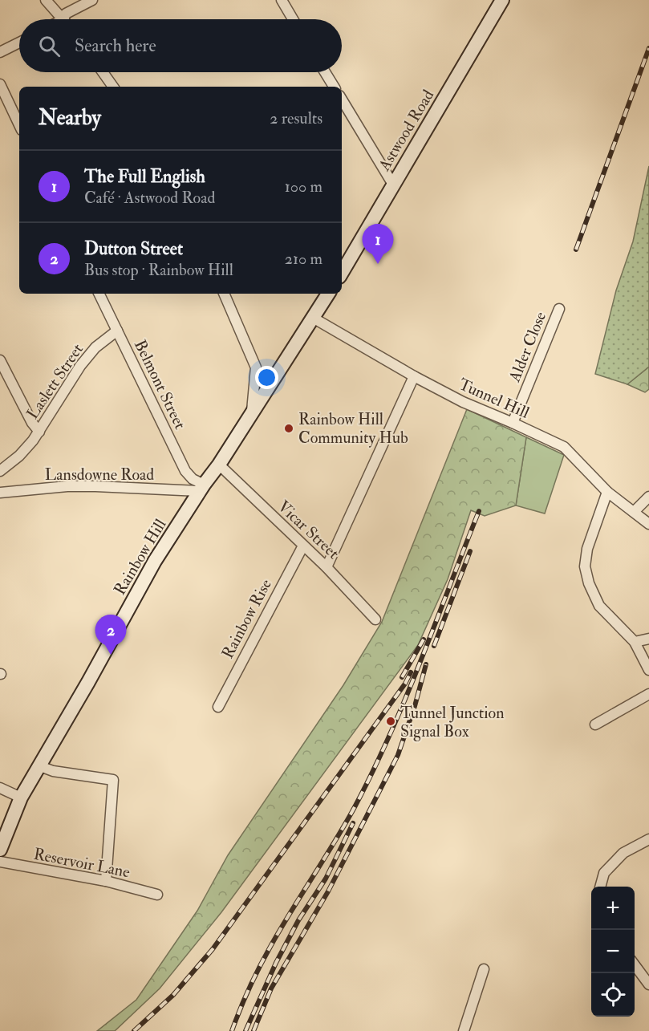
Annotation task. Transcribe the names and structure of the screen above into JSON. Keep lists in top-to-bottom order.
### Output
{
  "streets": {
    "main road": ["Astwood Road", "Rainbow Hill"],
    "street": [
      "Alder Close",
      "Laslett Street",
      "Belmont Street",
      "Tunnel Hill",
      "Lansdowne Road",
      "Vicar Street",
      "Rainbow Rise",
      "Reservoir Lane"
    ]
  },
  "crossings": [
    ["Alder Close", "Tunnel Hill"],
    ["Laslett Street", "Belmont Street"],
    ["Belmont Street", "Lansdowne Road"],
    ["Belmont Street", "Rainbow Hill"],
    ["Tunnel Hill", "Rainbow Hill"],
    ["Lansdowne Road", "Rainbow Hill"],
    ["Vicar Street", "Rainbow Hill"],
    ["Vicar Street", "Rainbow Rise"]
  ],
  "places": ["Rainbow Hill Community Hub", "Tunnel Junction Signal Box"],
  "page": {
    "search": "Search here",
    "heading": ["Nearby", "2 results"],
    "list": [
      {
        "mark": "1",
        "name": "The Full English",
        "note": "Café · Astwood Road",
        "value": "100 m"
      },
      {
        "mark": "2",
        "name": "Dutton Street",
        "note": "Bus stop · Rainbow Hill",
        "value": "210 m"
      }
    ],
    "pins": ["1", "2"],
    "map_buttons": ["+", "−"]
  }
}
